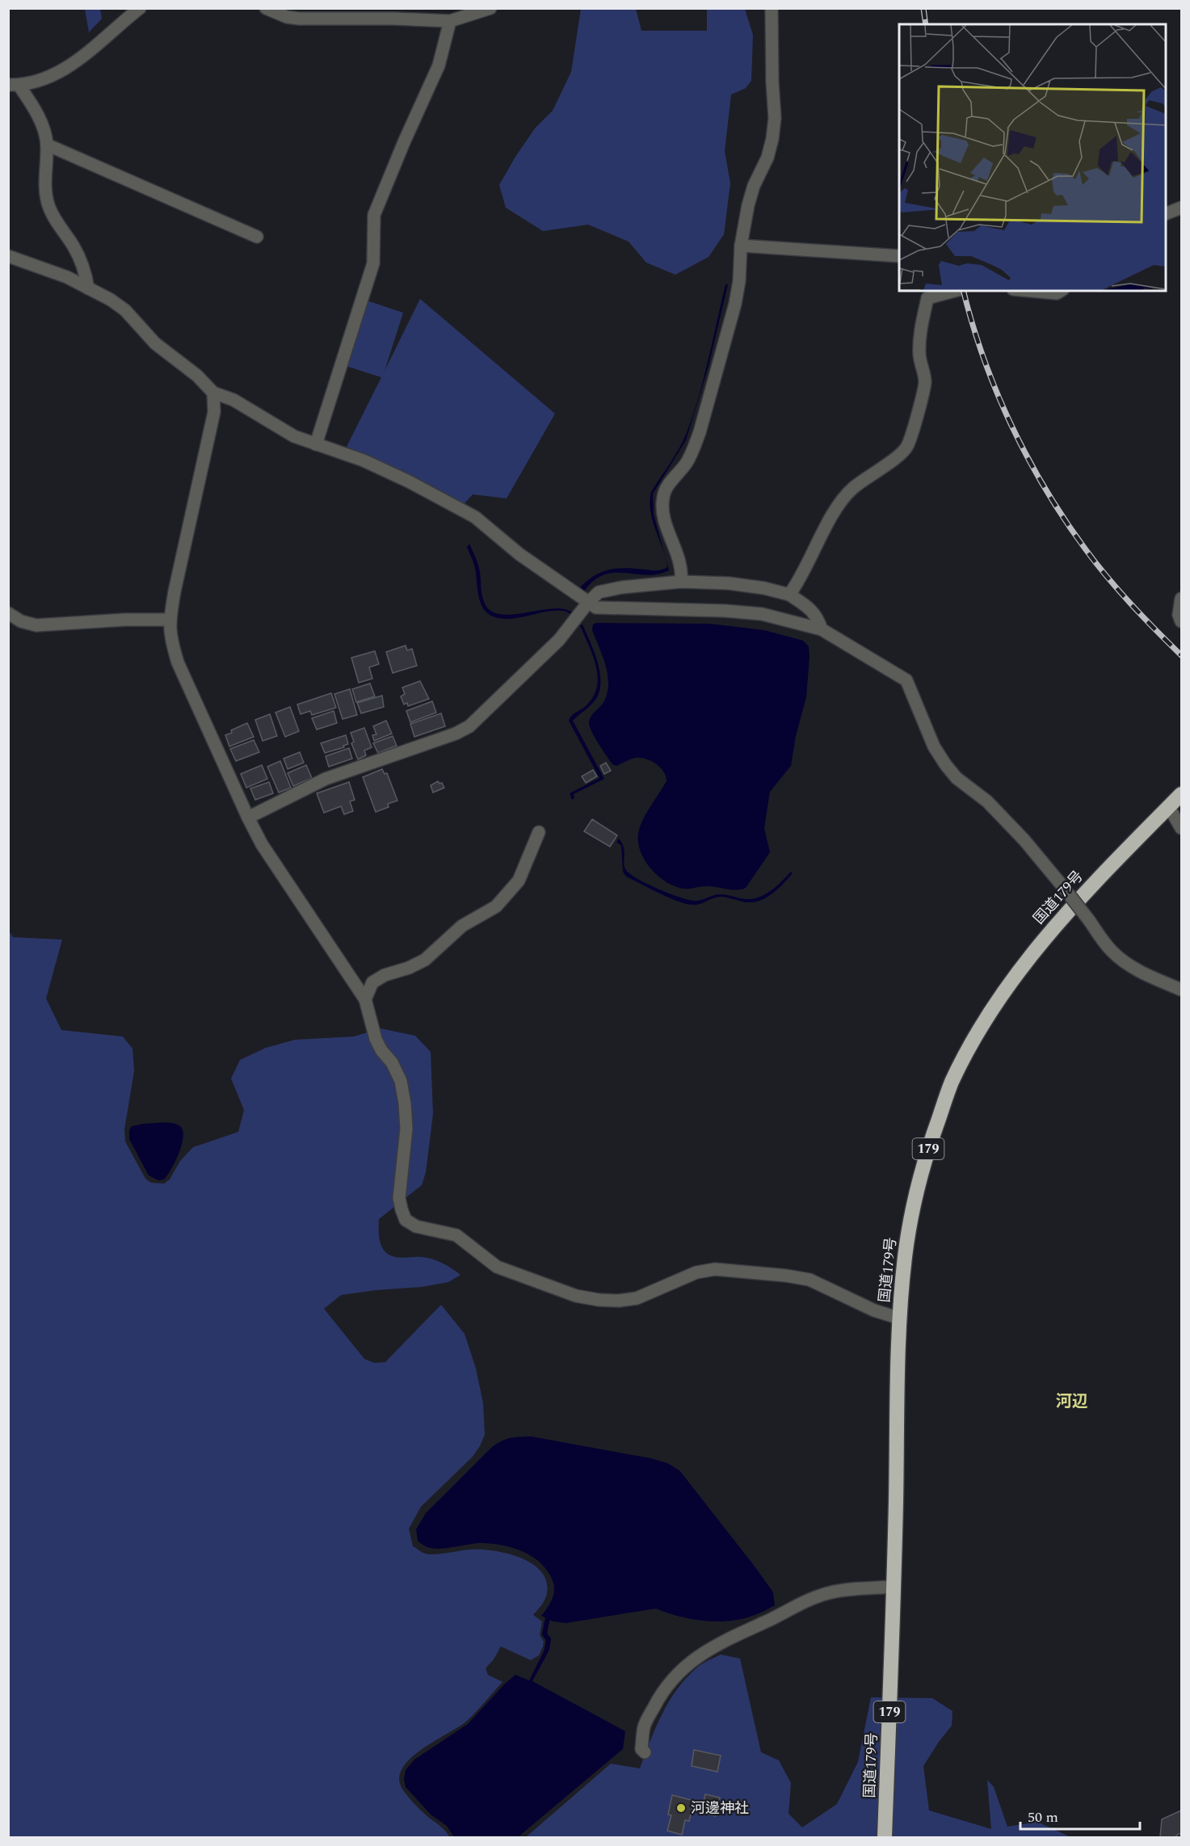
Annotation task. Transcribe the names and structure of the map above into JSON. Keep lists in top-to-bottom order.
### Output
{
  "streets": {
    "highway": ["国道179号", "179"]
  },
  "districts": ["河辺"],
  "places": ["河邊神社"],
  "scale_bar": "50 m"
}
